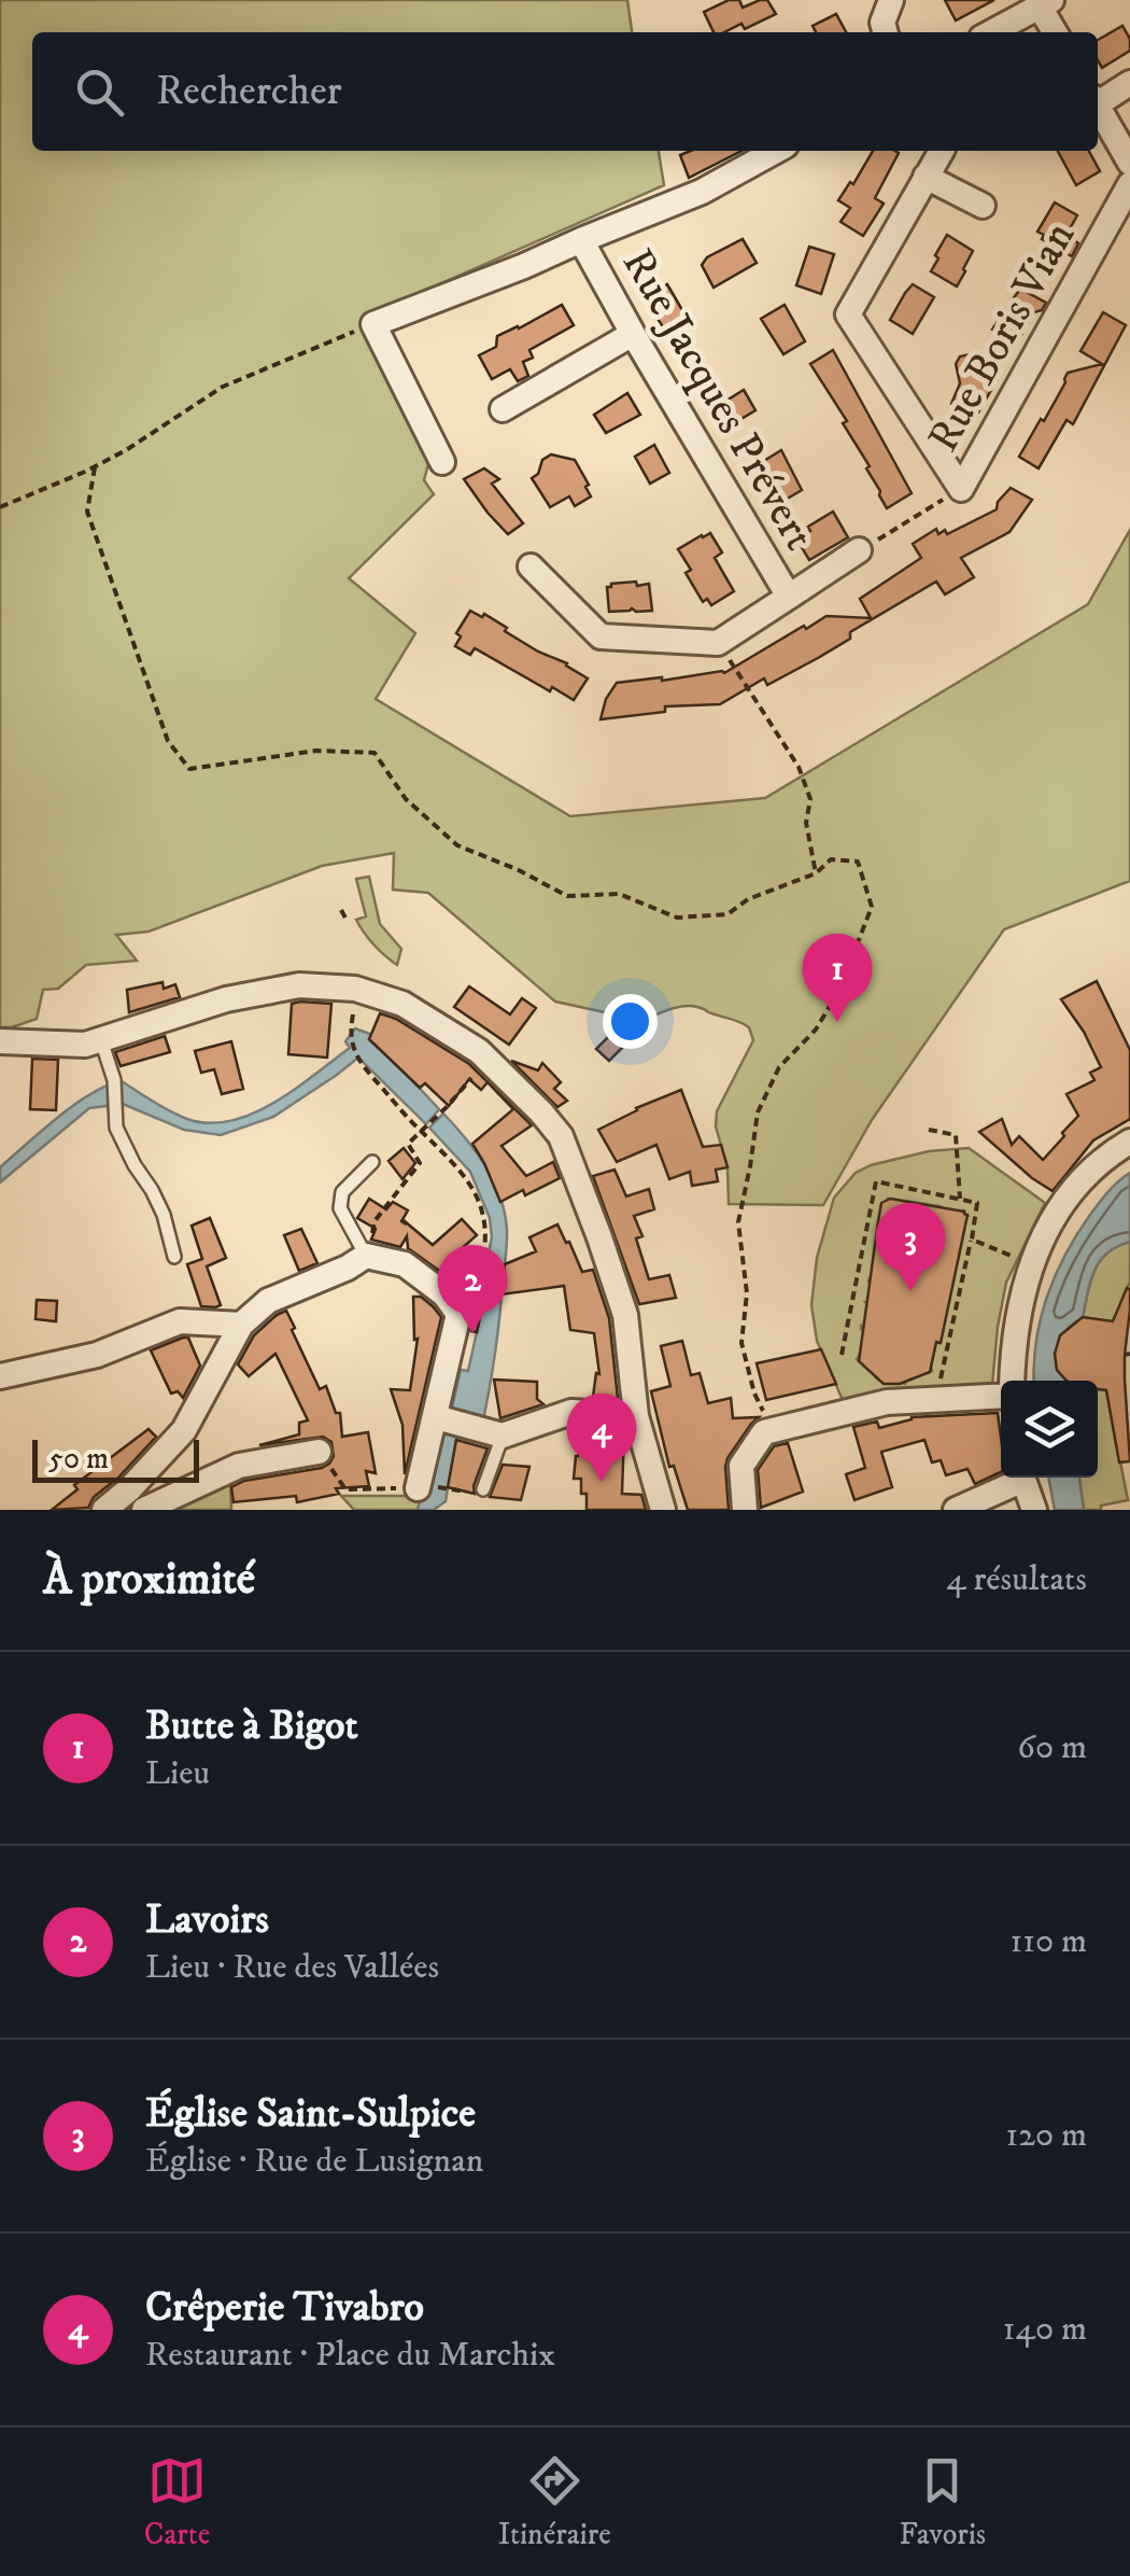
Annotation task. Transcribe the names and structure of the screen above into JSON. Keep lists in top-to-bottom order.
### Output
{
  "streets": {
    "street": ["Rue Boris Vian", "Rue Jacques Prévert"]
  },
  "scale_bar": "50 m",
  "page": {
    "search": "Rechercher",
    "pins": [
      "1",
      "3",
      "2",
      "4"
    ],
    "scale": "50 m",
    "heading": ["À proximité", "4 résultats"],
    "list": [
      {
        "mark": "1",
        "name": "Butte à Bigot",
        "note": "Lieu",
        "value": "60 m"
      },
      {
        "mark": "2",
        "name": "Lavoirs",
        "note": "Lieu · Rue des Vallées",
        "value": "110 m"
      },
      {
        "mark": "3",
        "name": "Église Saint-Sulpice",
        "note": "Église · Rue de Lusignan",
        "value": "120 m"
      },
      {
        "mark": "4",
        "name": "Crêperie Tivabro",
        "note": "Restaurant · Place du Marchix",
        "value": "140 m"
      }
    ],
    "nav": ["Carte", "Itinéraire", "Favoris"]
  }
}
